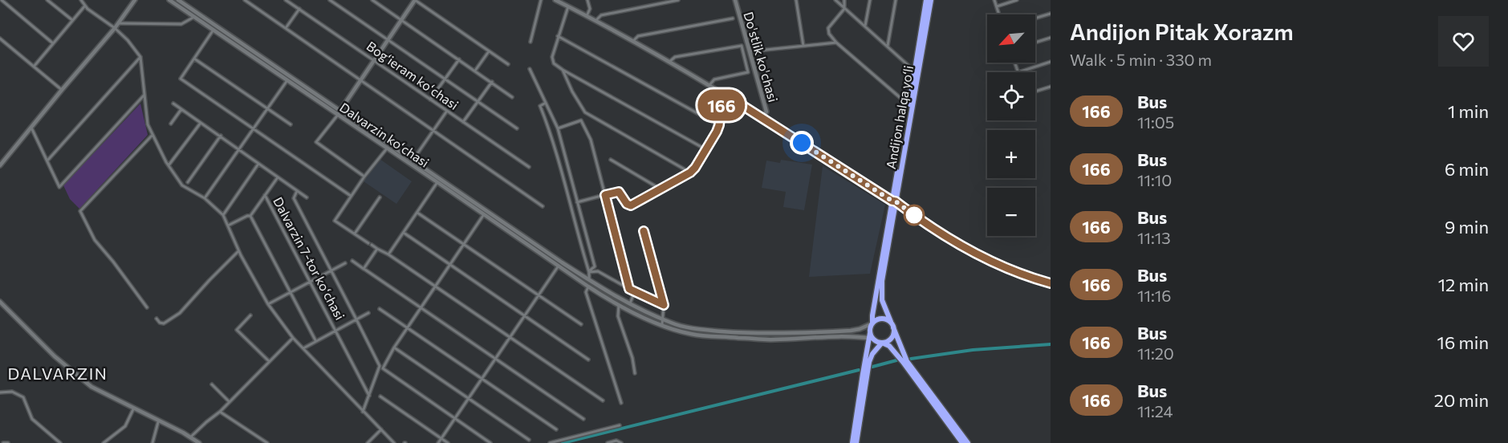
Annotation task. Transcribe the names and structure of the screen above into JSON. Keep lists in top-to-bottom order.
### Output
{
  "streets": {
    "highway": ["Andijon halqa yo‘li"],
    "main road": ["Do'stlik ko'chasi", "Dalvarzin koʻchasi"],
    "street": ["Bogʻieram koʻchasi", "Dalvarzin 7-tor koʻchasi"]
  },
  "crossings": [
    ["Andijon halqa yo‘li", "Dalvarzin koʻchasi"]
  ],
  "districts": ["DALVARZIN"],
  "lines": ["bus line 166"],
  "north": "bottom left",
  "page": {
    "on_map": "166",
    "heading": ["Andijon Pitak Xorazm", "Walk · 5 min · 330 m"],
    "map_buttons": ["+", "−"],
    "list": [
      {
        "mark": "166",
        "name": "Bus",
        "note": "11:05",
        "value": "1 min"
      },
      {
        "mark": "166",
        "name": "Bus",
        "note": "11:10",
        "value": "6 min"
      },
      {
        "mark": "166",
        "name": "Bus",
        "note": "11:13",
        "value": "9 min"
      },
      {
        "mark": "166",
        "name": "Bus",
        "note": "11:16",
        "value": "12 min"
      },
      {
        "mark": "166",
        "name": "Bus",
        "note": "11:20",
        "value": "16 min"
      },
      {
        "mark": "166",
        "name": "Bus",
        "note": "11:24",
        "value": "20 min"
      }
    ]
  }
}
